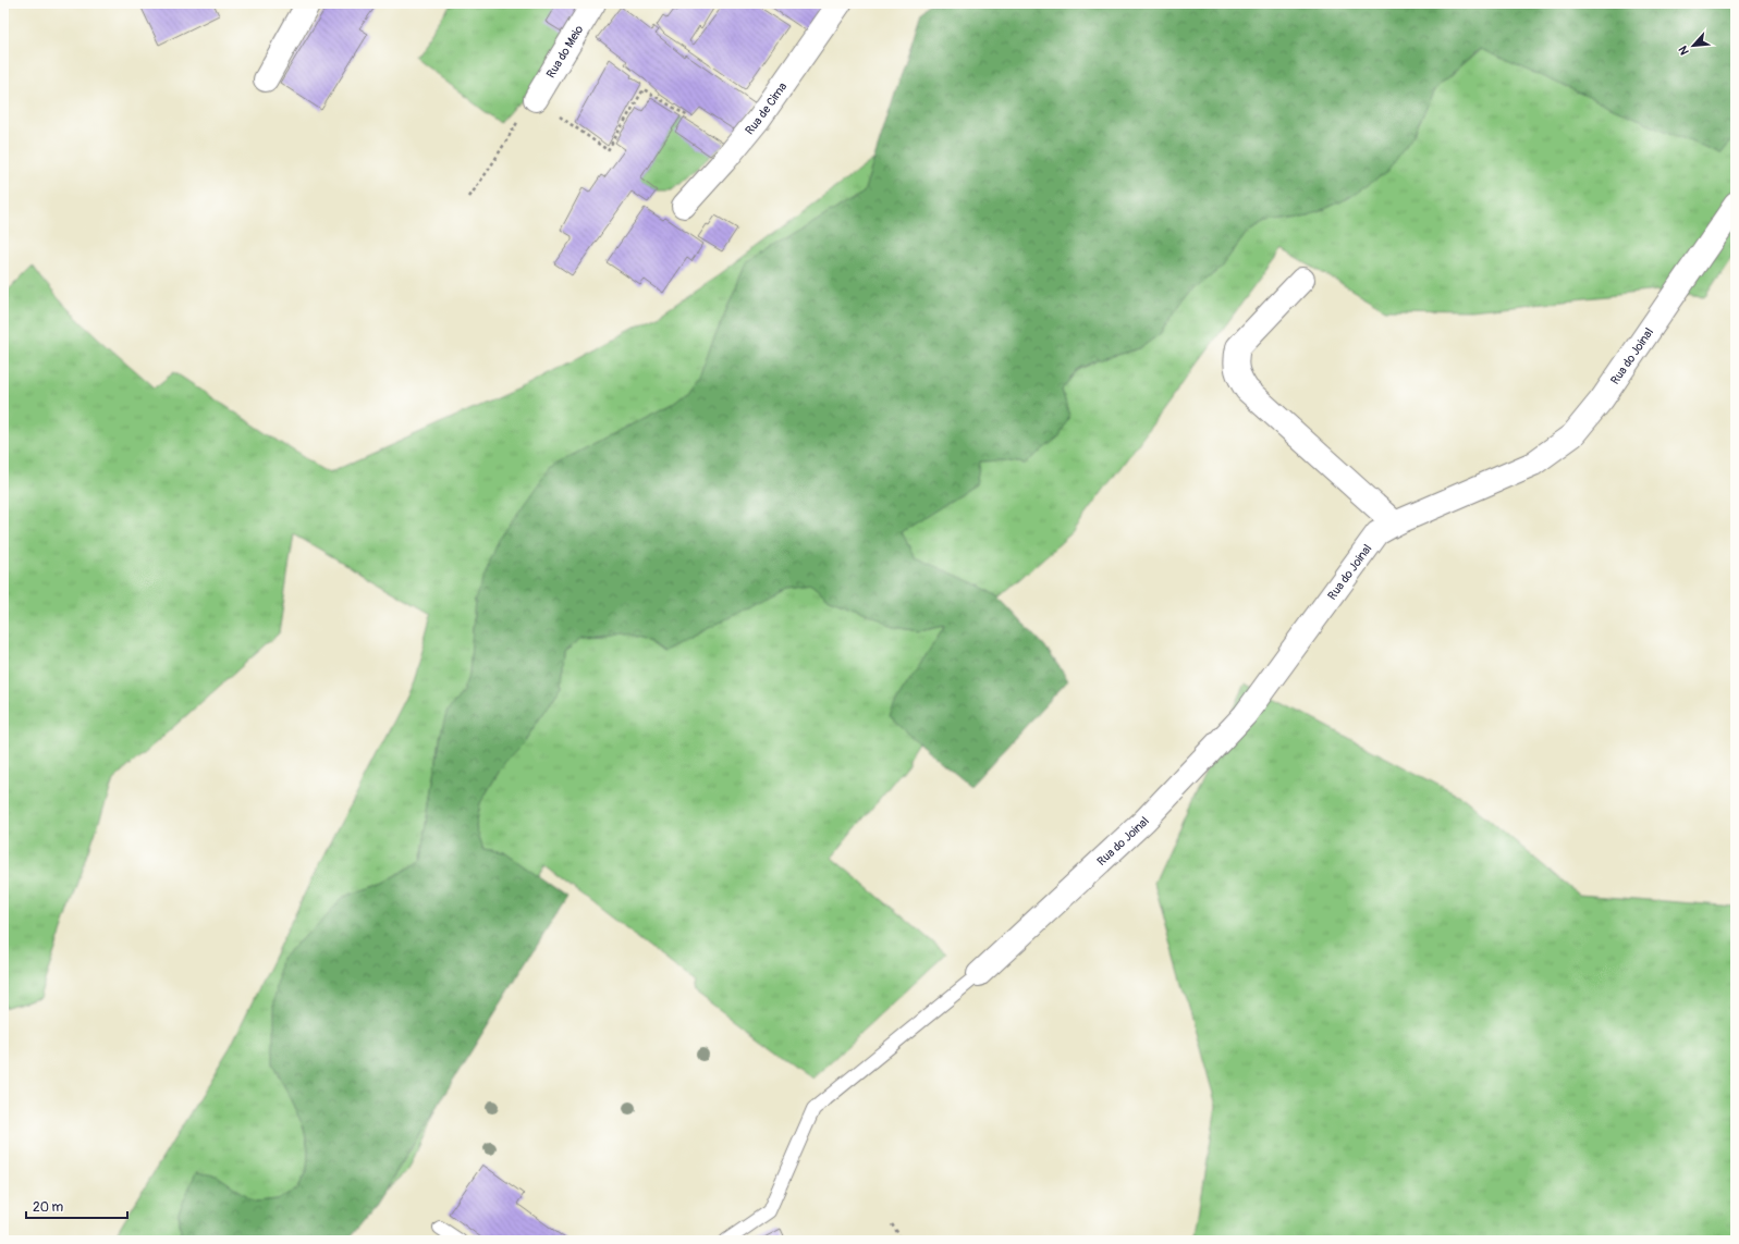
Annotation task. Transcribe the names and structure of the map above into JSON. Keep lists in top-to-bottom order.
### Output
{
  "streets": {
    "street": ["Rua do Meio", "Rua de Cima", "Rua do Joinal"]
  },
  "scale_bar": "20 m",
  "north": "bottom left"
}
